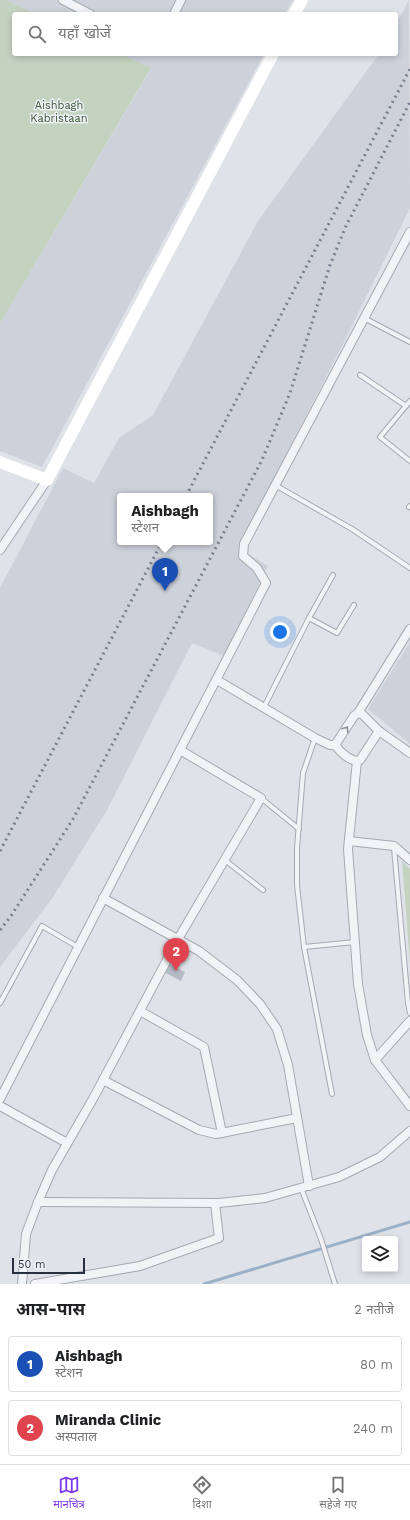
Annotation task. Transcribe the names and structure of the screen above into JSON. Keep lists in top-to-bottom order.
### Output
{
  "parks": ["Aishbagh Kabristaan"],
  "scale_bar": "50 m",
  "page": {
    "search": "यहाँ खोजें",
    "popup": ["Aishbagh", "स्टेशन"],
    "pins": ["1", "2"],
    "scale": "50 m",
    "heading": ["आस-पास", "2 नतीजे"],
    "list": [
      {
        "mark": "1",
        "name": "Aishbagh",
        "note": "स्टेशन",
        "value": "80 m"
      },
      {
        "mark": "2",
        "name": "Miranda Clinic",
        "note": "अस्पताल",
        "value": "240 m"
      }
    ],
    "nav": ["मानचित्र", "दिशा", "सहेजे गए"]
  }
}
